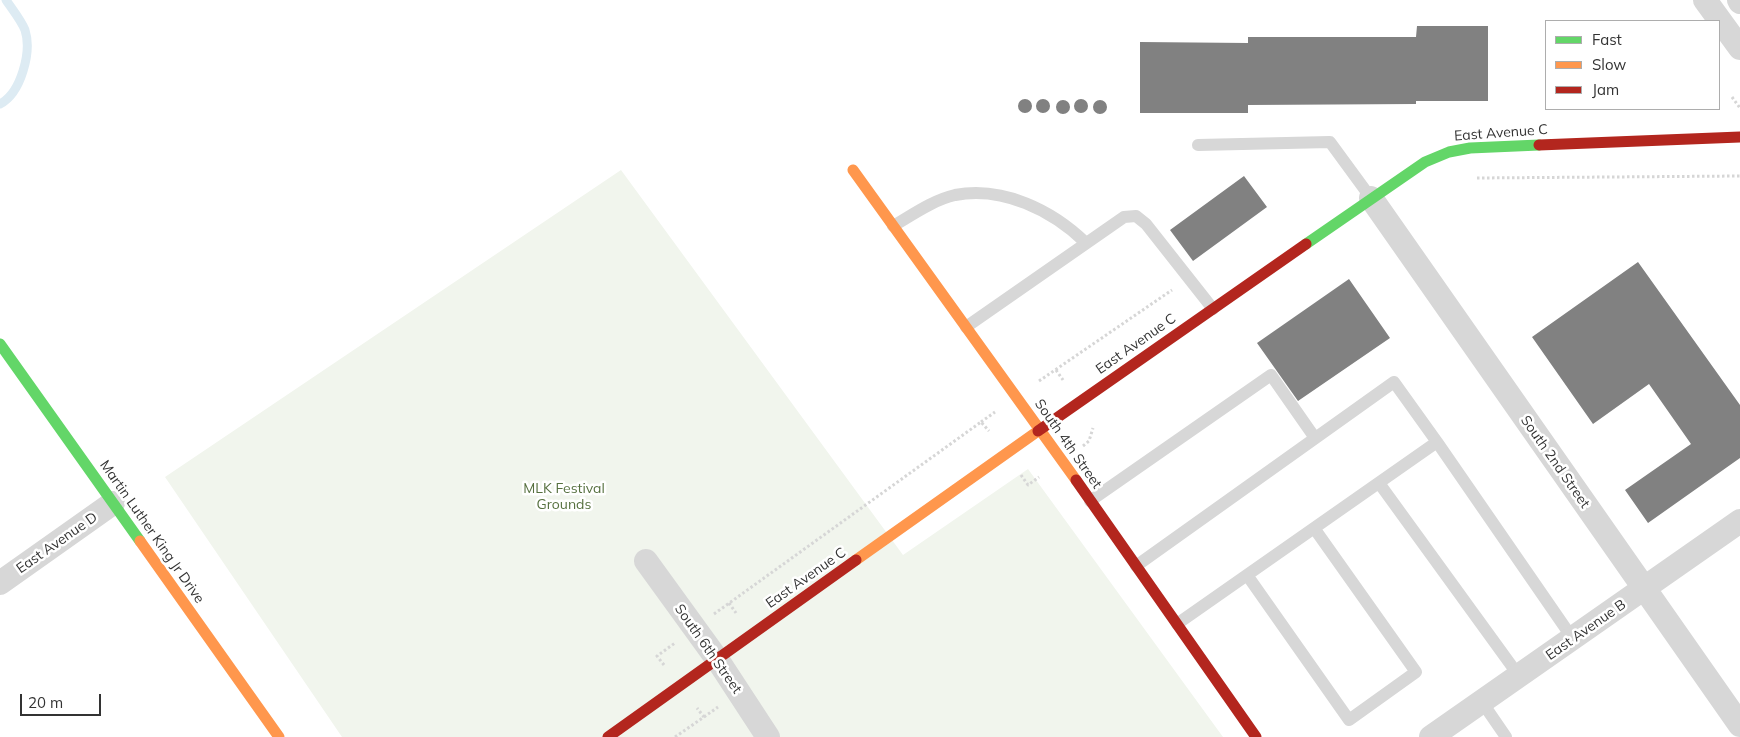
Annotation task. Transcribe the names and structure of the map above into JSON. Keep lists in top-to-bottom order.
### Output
{
  "streets": {
    "street": [
      "East Avenue C",
      "South 4th Street",
      "South 2nd Street",
      "Martin Luther King Jr Drive",
      "East Avenue D",
      "East Avenue B",
      "South 6th Street"
    ]
  },
  "crossings": [
    ["East Avenue C", "South 4th Street"],
    ["East Avenue C", "South 2nd Street"],
    ["East Avenue C", "South 6th Street"],
    ["South 2nd Street", "East Avenue B"],
    ["Martin Luther King Jr Drive", "East Avenue D"]
  ],
  "parks": ["MLK Festival Grounds"],
  "legend": ["Fast", "Slow", "Jam"],
  "scale_bar": "20 m"
}
